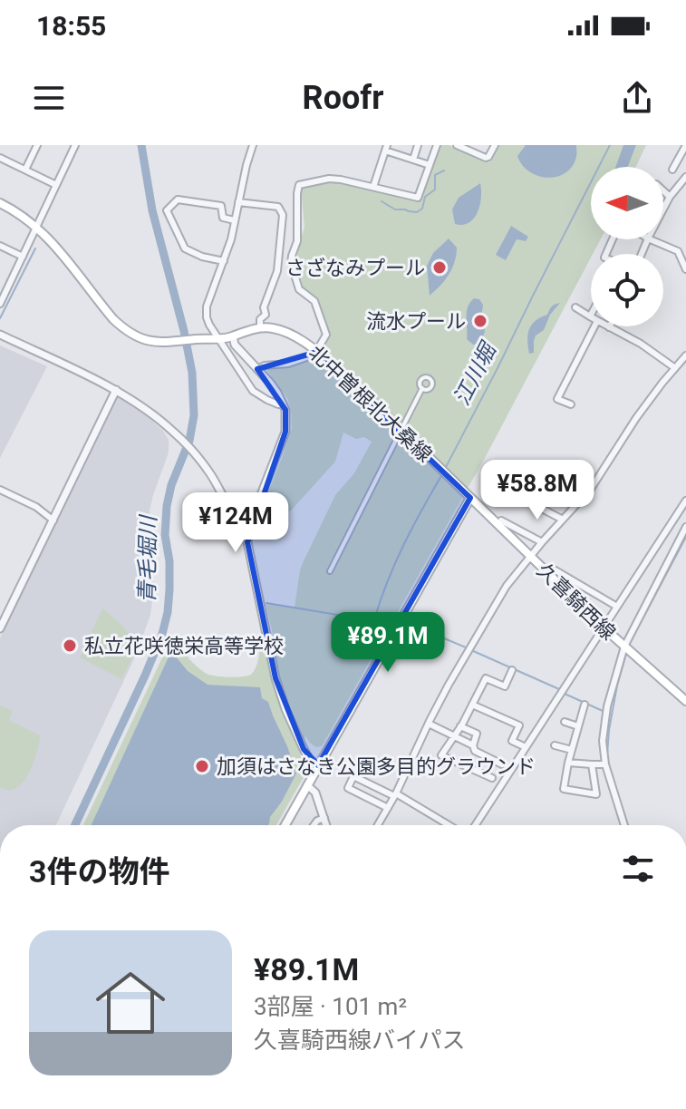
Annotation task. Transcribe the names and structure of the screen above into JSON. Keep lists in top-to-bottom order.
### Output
{
  "streets": {
    "main road": ["北中曽根北大桑線", "久喜騎西線"]
  },
  "crossings": [
    ["北中曽根北大桑線", "久喜騎西線"]
  ],
  "water": ["江川堀", "青毛堀川"],
  "places": [
    "さざなみプール",
    "流水プール",
    "私立花咲徳栄高等学校",
    "加須はさなき公園多目的グラウンド"
  ],
  "north": "left",
  "page": {
    "status": "18:55",
    "header": "Roofr",
    "price": ["¥58.8M", "¥124M", "¥89.1M"],
    "heading": "3件の物件",
    "list": [
      {
        "name": "¥89.1M",
        "note": "3部屋 · 101 m² · 久喜騎西線バイパス"
      }
    ]
  }
}
